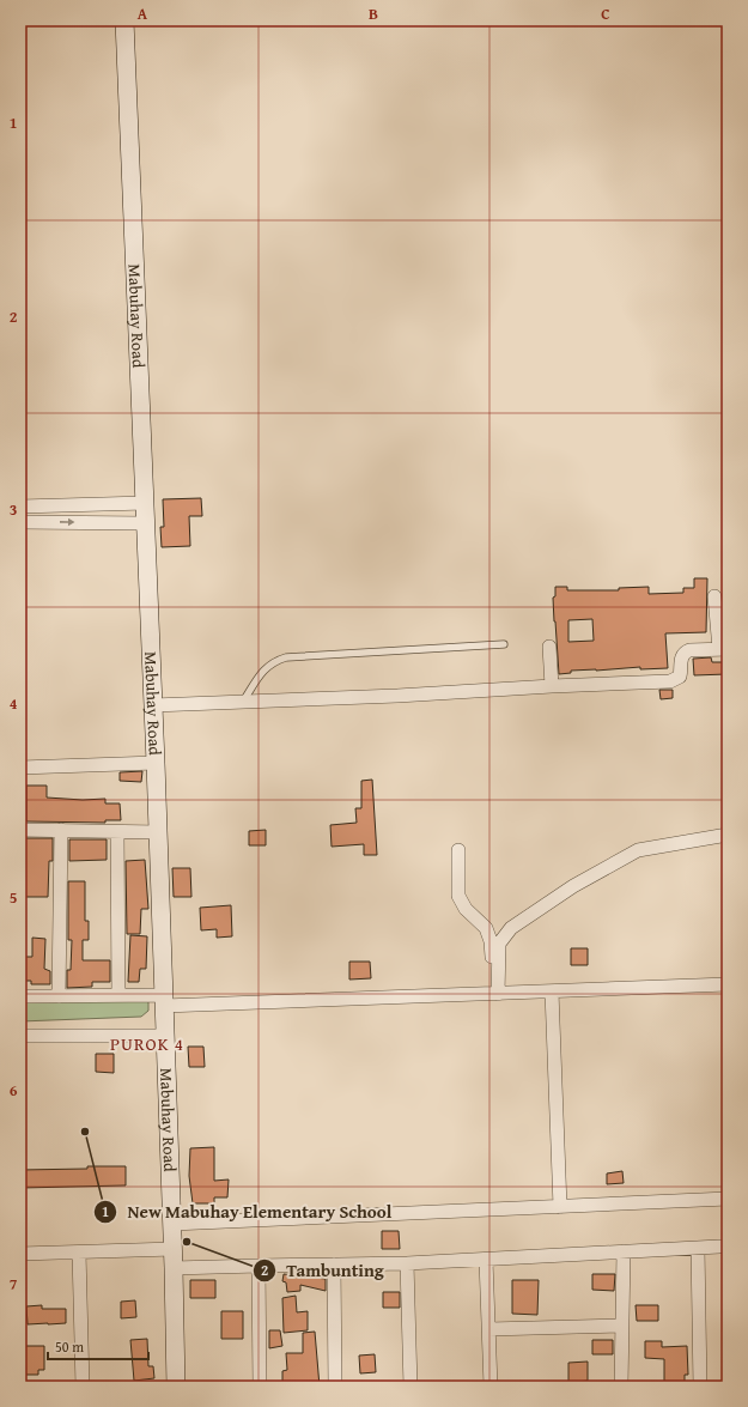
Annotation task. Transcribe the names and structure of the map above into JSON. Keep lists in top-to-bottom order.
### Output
{
  "streets": {
    "street": ["Mabuhay Road"]
  },
  "districts": ["PUROK 4"],
  "places": ["New Mabuhay Elementary School", "Tambunting"],
  "scale_bar": "50 m",
  "grid": {
    "columns": ["A", "B", "C"],
    "rows": [
      "1",
      "2",
      "3",
      "4",
      "5",
      "6",
      "7"
    ]
  }
}
